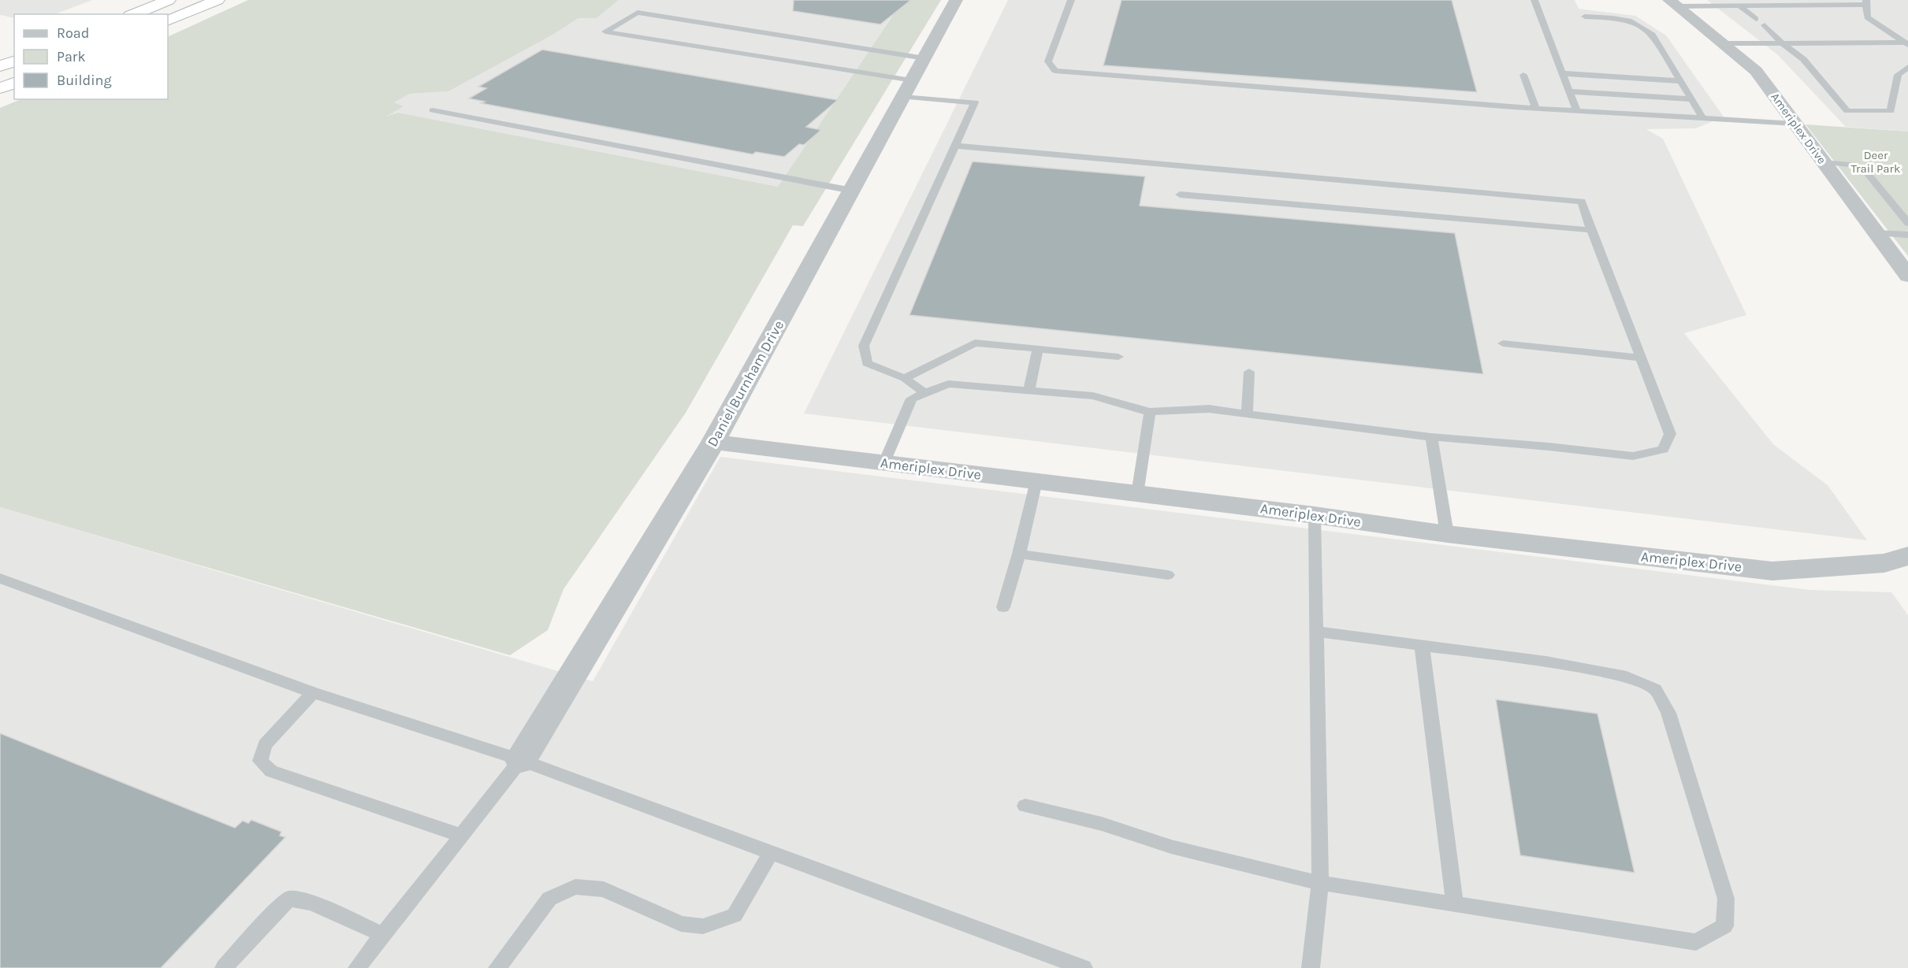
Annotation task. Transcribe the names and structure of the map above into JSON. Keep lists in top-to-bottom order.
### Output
{
  "streets": {
    "street": ["Ameriplex Drive", "Daniel Burnham Drive"]
  },
  "crossings": [
    ["Ameriplex Drive", "Daniel Burnham Drive"]
  ],
  "parks": ["Deer Trail Park"],
  "legend": ["Road", "Park", "Building"]
}
